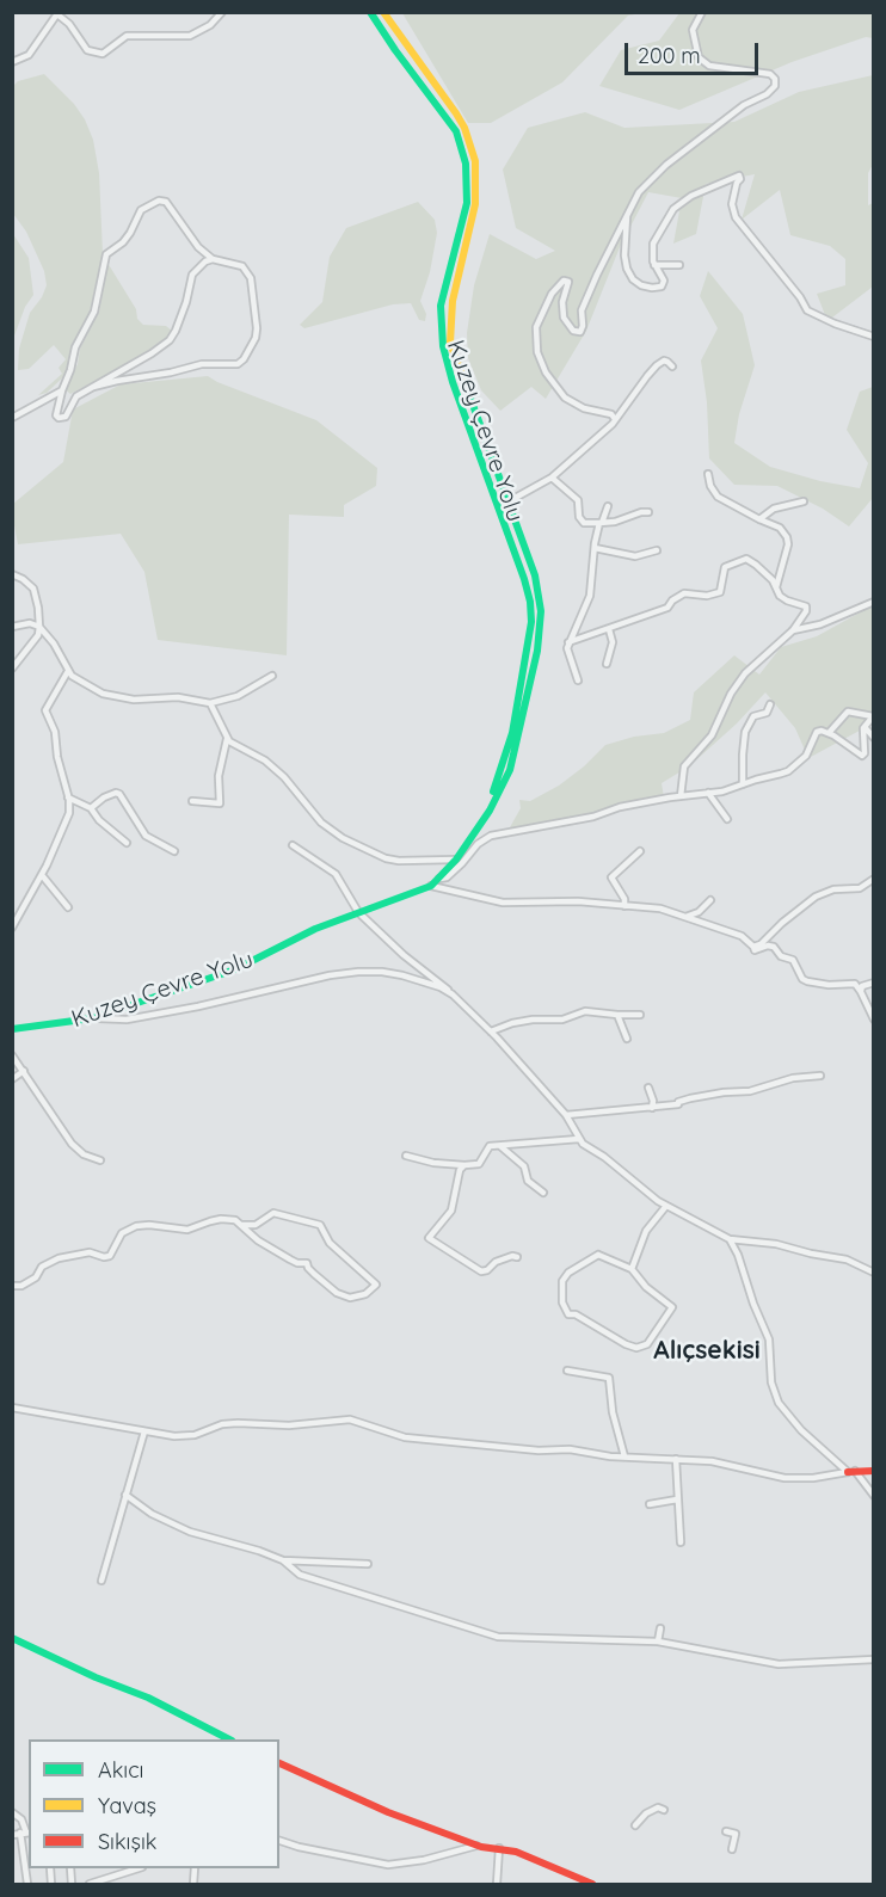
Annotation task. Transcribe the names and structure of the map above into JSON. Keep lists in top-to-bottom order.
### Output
{
  "streets": {
    "main road": ["Kuzey Çevre Yolu"]
  },
  "districts": ["Alıçsekisi"],
  "legend": ["Akıcı", "Yavaş", "Sıkışık"],
  "scale_bar": "200 m"
}
